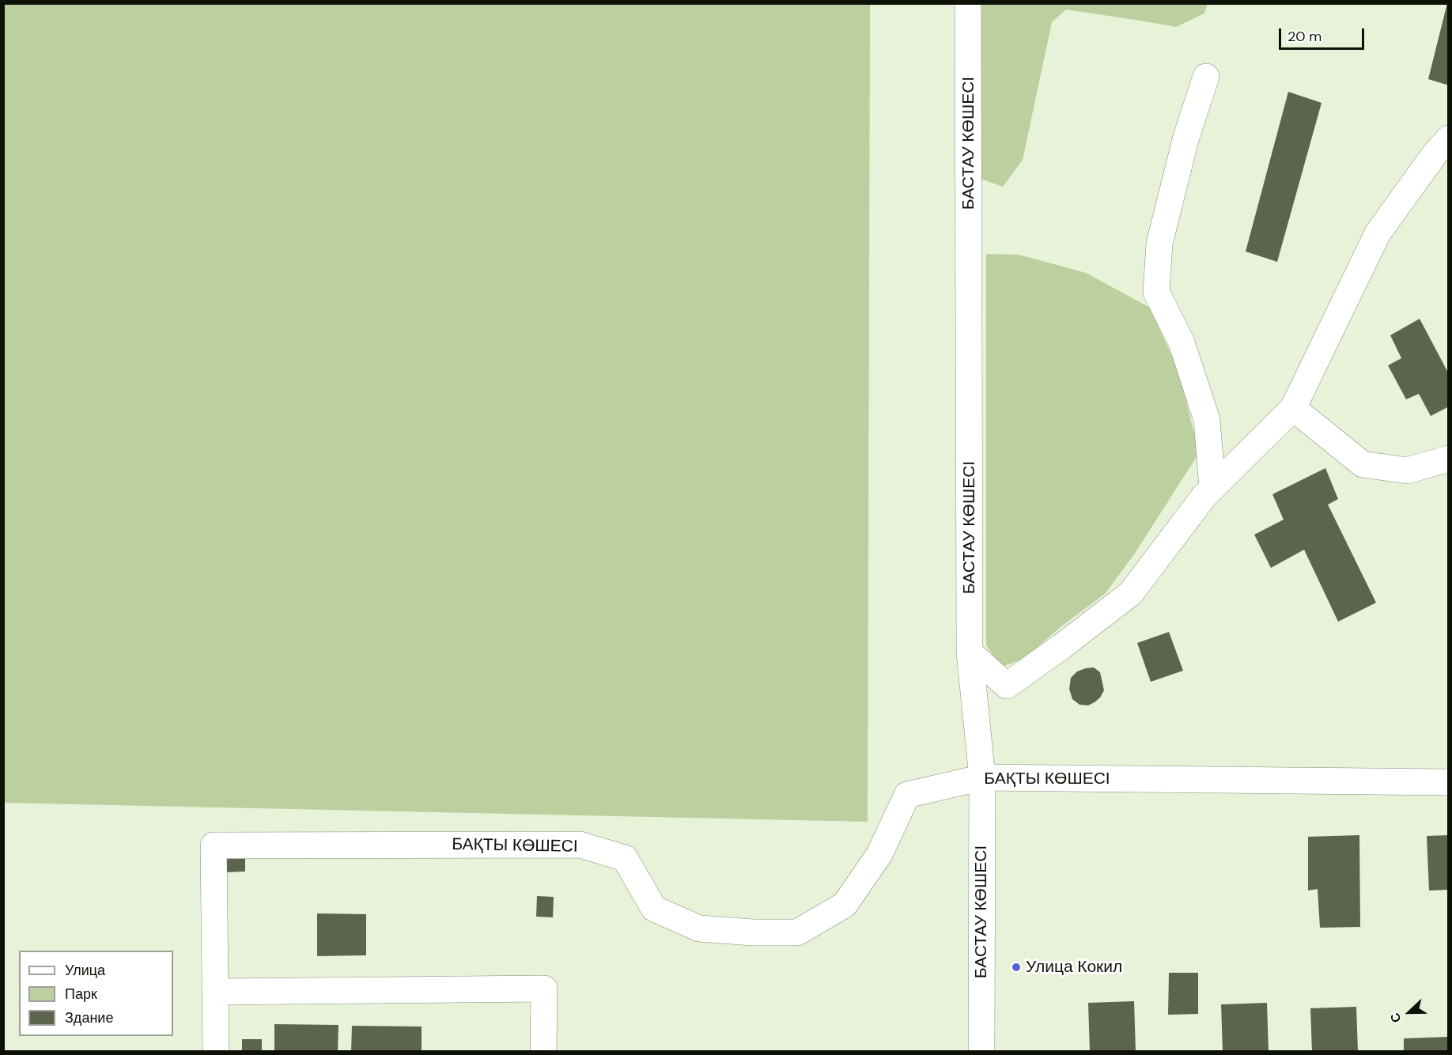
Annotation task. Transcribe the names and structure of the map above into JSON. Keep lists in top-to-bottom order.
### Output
{
  "streets": {
    "street": ["БАСТАУ КӨШЕСІ", "БАҚТЫ КӨШЕСІ"]
  },
  "crossings": [
    ["БАСТАУ КӨШЕСІ", "БАҚТЫ КӨШЕСІ"]
  ],
  "places": ["Улица Кокил"],
  "legend": ["Улица", "Парк", "Здание"],
  "scale_bar": "20 m",
  "north": "left"
}
